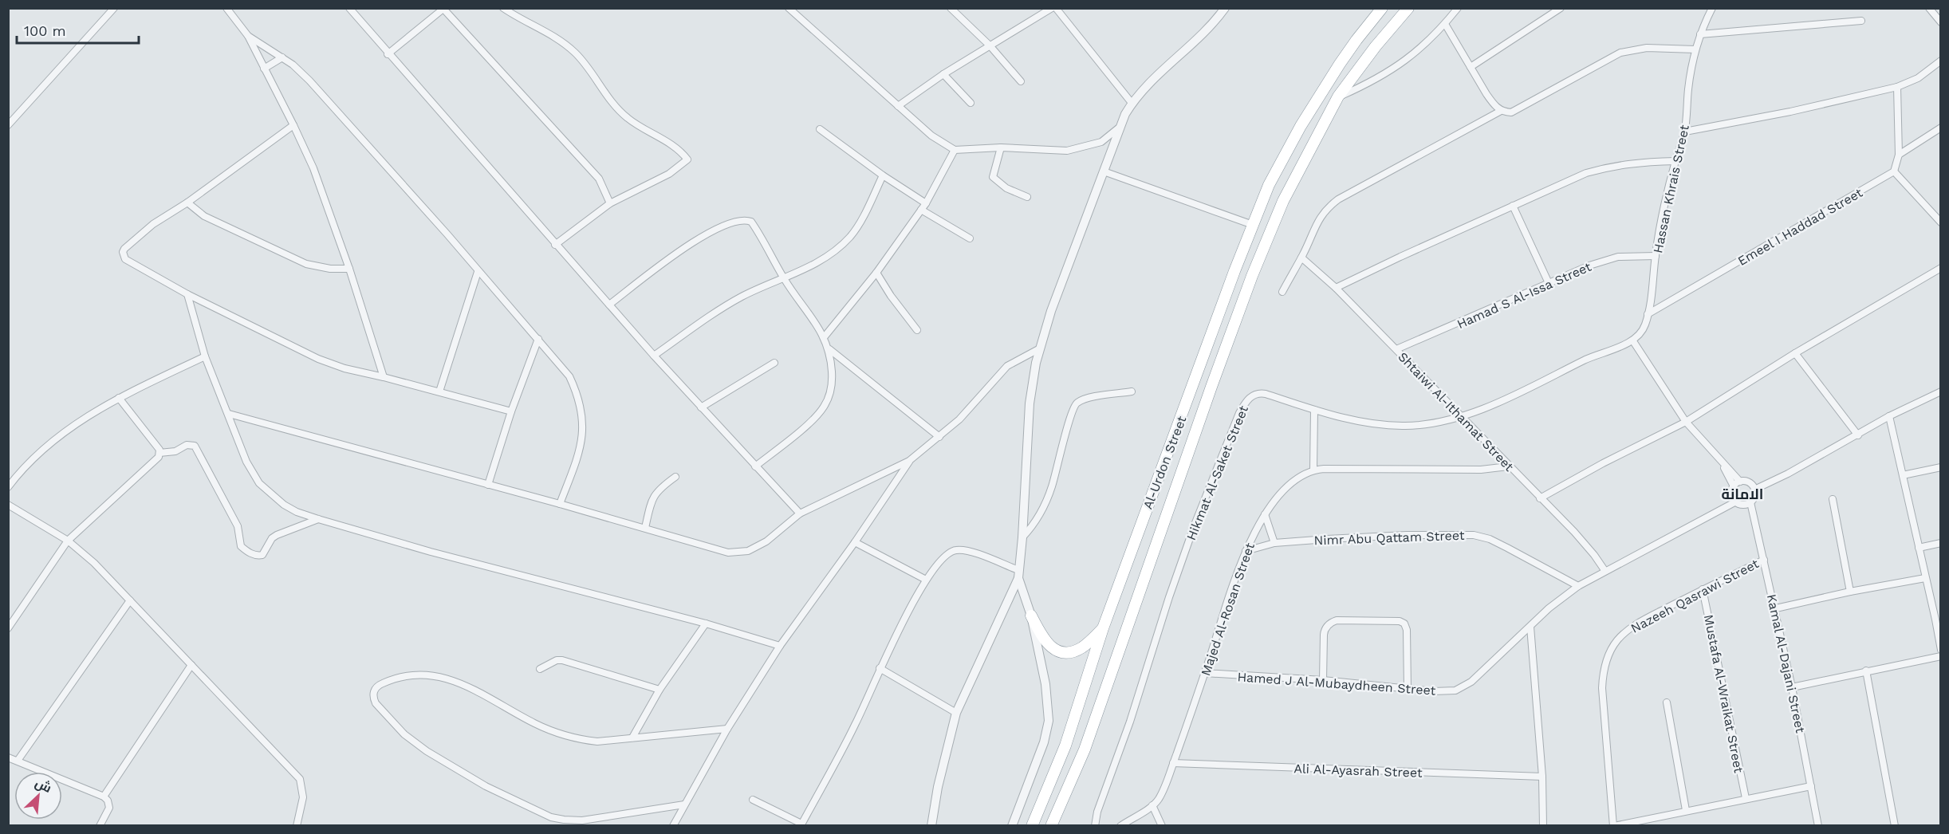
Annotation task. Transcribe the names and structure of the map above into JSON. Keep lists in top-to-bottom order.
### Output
{
  "streets": {
    "highway": ["Al-Urdon Street"],
    "street": [
      "Hassan Khrais Street",
      "Emeel I Haddad Street",
      "Hamad S Al-Issa Street",
      "Shtaiwi Al-Ithamat Street",
      "Hikmat Al-Saket Street",
      "Nimr Abu Qattam Street",
      "Nazeeh Qasrawi Street",
      "Majed Al-Rosan Street",
      "Kamal Al-Dajani Street",
      "Hamed J Al-Mubaydheen Street",
      "Mustafa Al-Wraikat Street",
      "Ali Al-Ayasrah Street"
    ]
  },
  "crossings": [
    ["Hassan Khrais Street", "Emeel I Haddad Street"],
    ["Hassan Khrais Street", "Hamad S Al-Issa Street"],
    ["Hassan Khrais Street", "Hikmat Al-Saket Street"],
    ["Hamad S Al-Issa Street", "Shtaiwi Al-Ithamat Street"],
    ["Shtaiwi Al-Ithamat Street", "Hikmat Al-Saket Street"],
    ["Shtaiwi Al-Ithamat Street", "Majed Al-Rosan Street"],
    ["Shtaiwi Al-Ithamat Street", "Hamed J Al-Mubaydheen Street"],
    ["Nimr Abu Qattam Street", "Majed Al-Rosan Street"],
    ["Nimr Abu Qattam Street", "Hamed J Al-Mubaydheen Street"],
    ["Nazeeh Qasrawi Street", "Kamal Al-Dajani Street"],
    ["Nazeeh Qasrawi Street", "Mustafa Al-Wraikat Street"],
    ["Majed Al-Rosan Street", "Hamed J Al-Mubaydheen Street"],
    ["Majed Al-Rosan Street", "Ali Al-Ayasrah Street"],
    ["Kamal Al-Dajani Street", "Hamed J Al-Mubaydheen Street"]
  ],
  "districts": ["الامانة"],
  "scale_bar": "100 m",
  "north": "top right"
}
